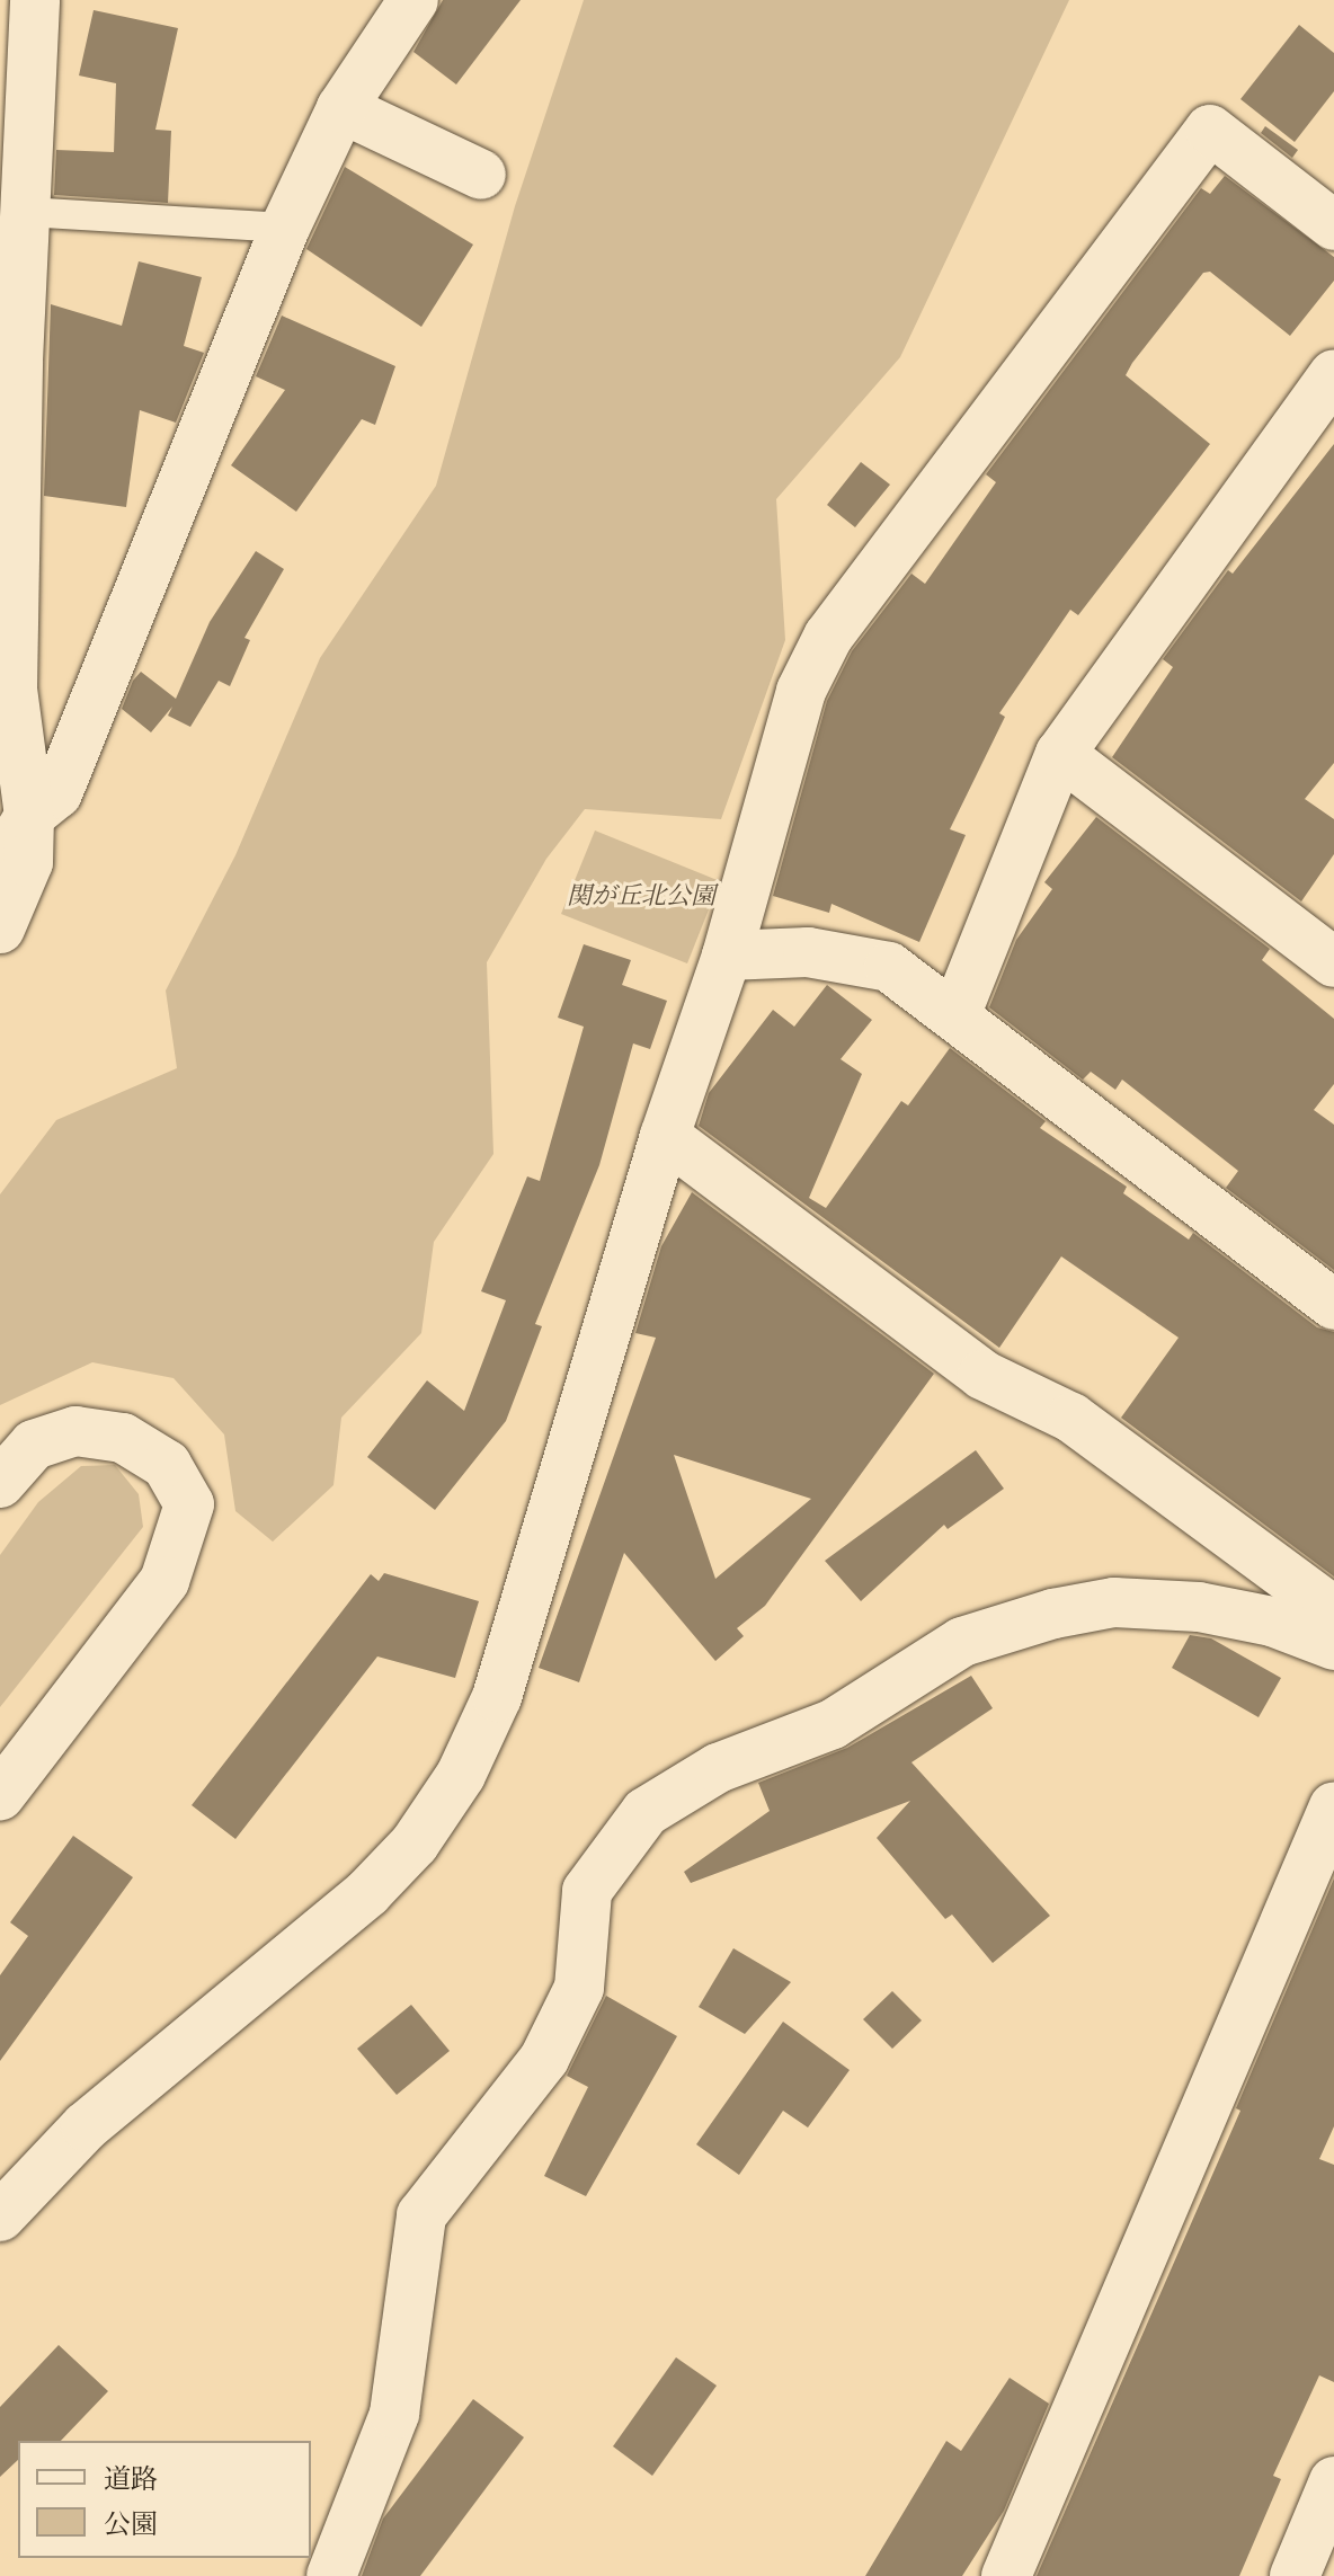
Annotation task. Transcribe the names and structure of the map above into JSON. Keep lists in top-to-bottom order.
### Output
{
  "parks": ["関が丘北公園"],
  "legend": ["道路", "公園"]
}
